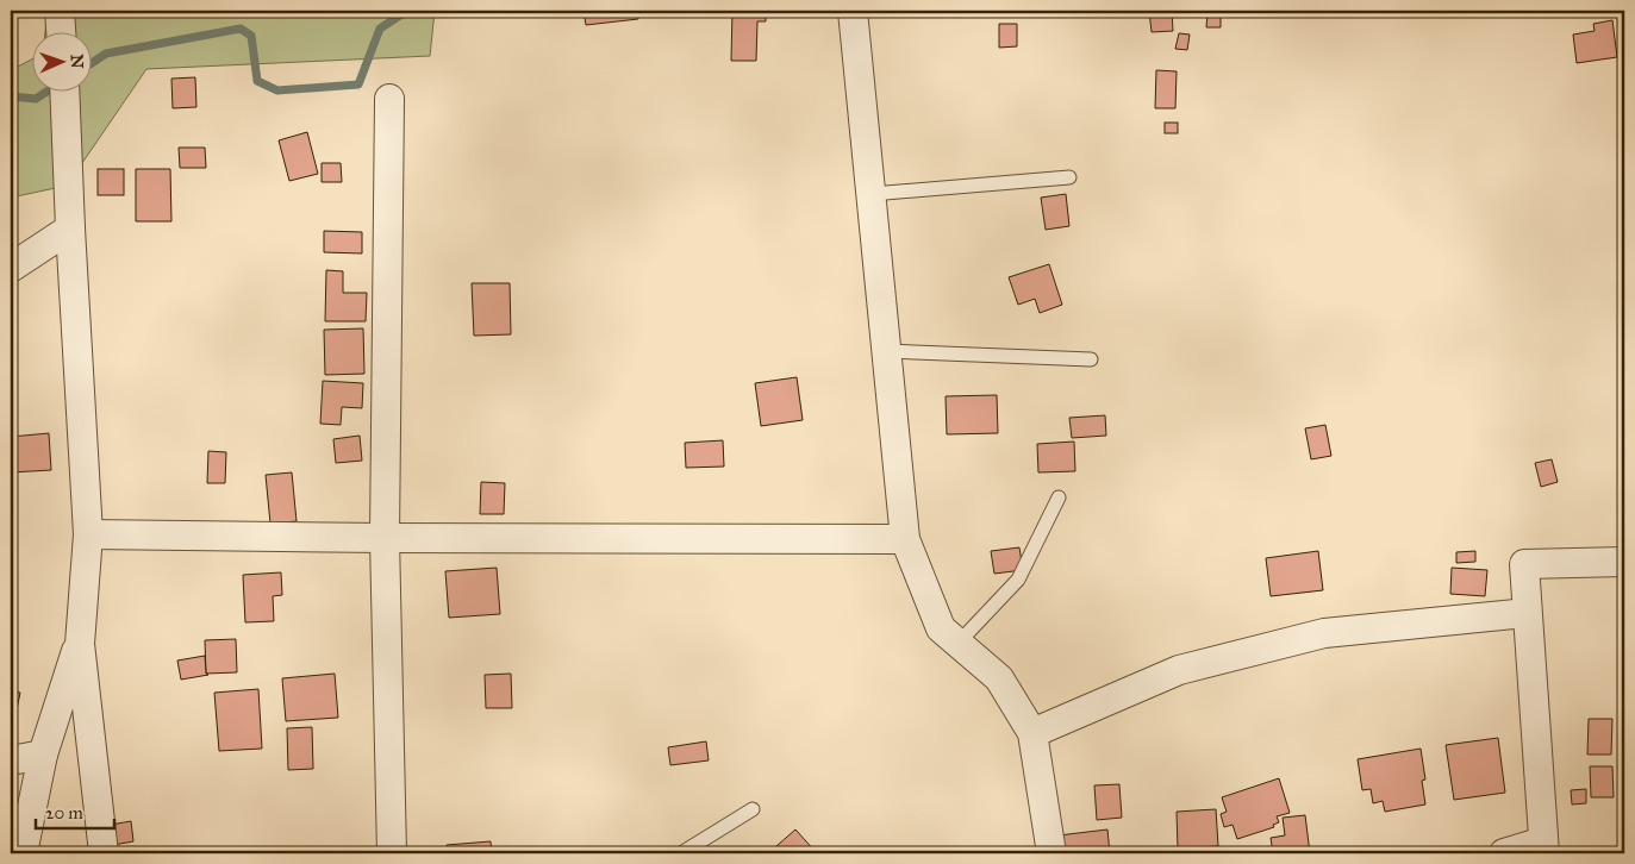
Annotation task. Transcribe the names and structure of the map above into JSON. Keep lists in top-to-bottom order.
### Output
{
  "scale_bar": "20 m",
  "north": "right"
}
